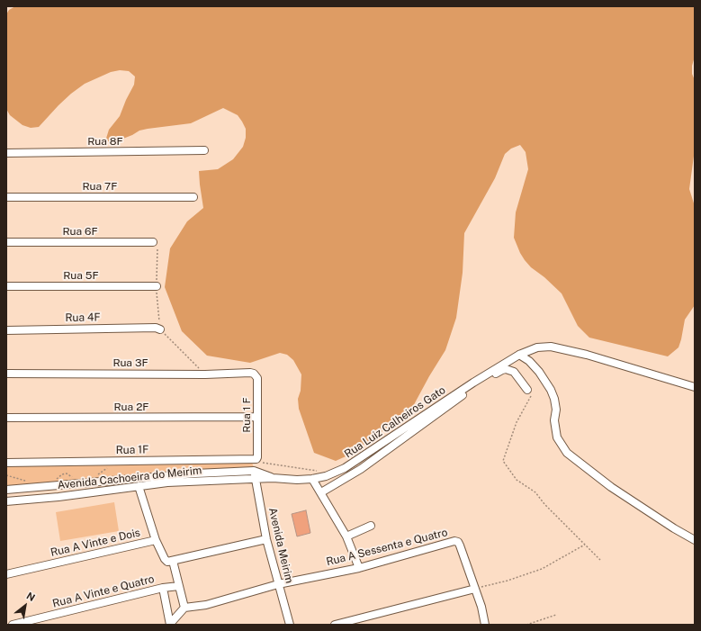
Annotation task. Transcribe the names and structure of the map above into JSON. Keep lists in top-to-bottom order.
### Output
{
  "streets": {
    "street": [
      "Rua 8F",
      "Rua 7F",
      "Rua 6F",
      "Rua 5F",
      "Rua 4F",
      "Rua 3F",
      "Rua 2F",
      "Rua 1 F",
      "Rua Luiz Calheiros Gato",
      "Rua 1F",
      "Avenida Cachoeira do Meirim",
      "Rua A Vinte e Dois",
      "Avenida Meirim",
      "Rua A Sessenta e Quatro",
      "Rua A Vinte e Quatro"
    ]
  },
  "crossings": [
    ["Rua 3F", "Rua 1 F"],
    ["Rua 2F", "Rua 1 F"],
    ["Rua 1 F", "Rua 1F"],
    ["Rua Luiz Calheiros Gato", "Avenida Cachoeira do Meirim"],
    ["Rua Luiz Calheiros Gato", "Avenida Meirim"],
    ["Avenida Cachoeira do Meirim", "Avenida Meirim"],
    ["Avenida Meirim", "Rua A Sessenta e Quatro"]
  ],
  "north": "top right"
}
